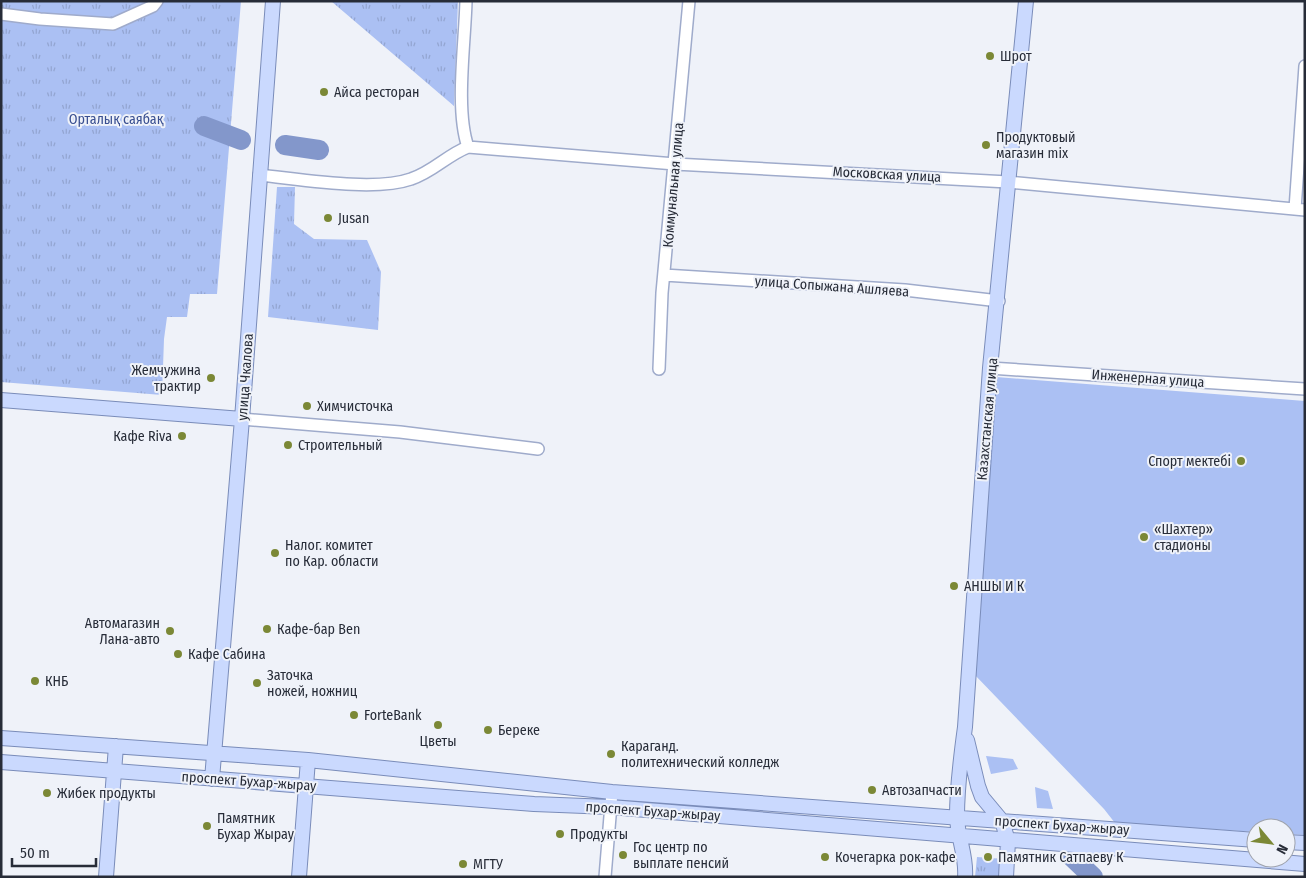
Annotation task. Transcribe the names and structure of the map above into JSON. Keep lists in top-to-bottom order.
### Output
{
  "streets": {
    "main road": ["улица Чкалова", "Казахстанская улица", "проспект Бухар-жырау"],
    "street": [
      "Московская улица",
      "Коммунальная улица",
      "улица Сопыжана Ашляева",
      "Инженерная улица"
    ]
  },
  "crossings": [
    ["Московская улица", "Коммунальная улица"],
    ["Московская улица", "Казахстанская улица"],
    ["Коммунальная улица", "улица Сопыжана Ашляева"],
    ["улица Сопыжана Ашляева", "Казахстанская улица"],
    ["улица Чкалова", "проспект Бухар-жырау"],
    ["Инженерная улица", "Казахстанская улица"],
    ["Казахстанская улица", "проспект Бухар-жырау"]
  ],
  "parks": ["Орталық саябақ"],
  "places": [
    "Шрот",
    "Айса ресторан",
    "Продуктовый магазин mix",
    "Jusan",
    "Жемчужина трактир",
    "Химчисточка",
    "Кафе Riva",
    "Строительный",
    "Спорт мектебі",
    "«Шахтер» стадионы",
    "Налог. комитет по Кар. области",
    "АНШЫ И К",
    "Кафе-бар Ben",
    "Автомагазин Лана-авто",
    "Кафе Сабина",
    "КНБ",
    "Заточка ножей, ножниц",
    "ForteBank",
    "Цветы",
    "Береке",
    "Караганд. политехнический колледж",
    "Автозапчасти",
    "Жибек продукты",
    "Памятник Бухар Жырау",
    "Продукты",
    "Гос центр по выплате пенсий",
    "Кочегарка рок-кафе",
    "Памятник Сатпаеву К",
    "МГТУ"
  ],
  "scale_bar": "50 m",
  "north": "bottom right"
}
